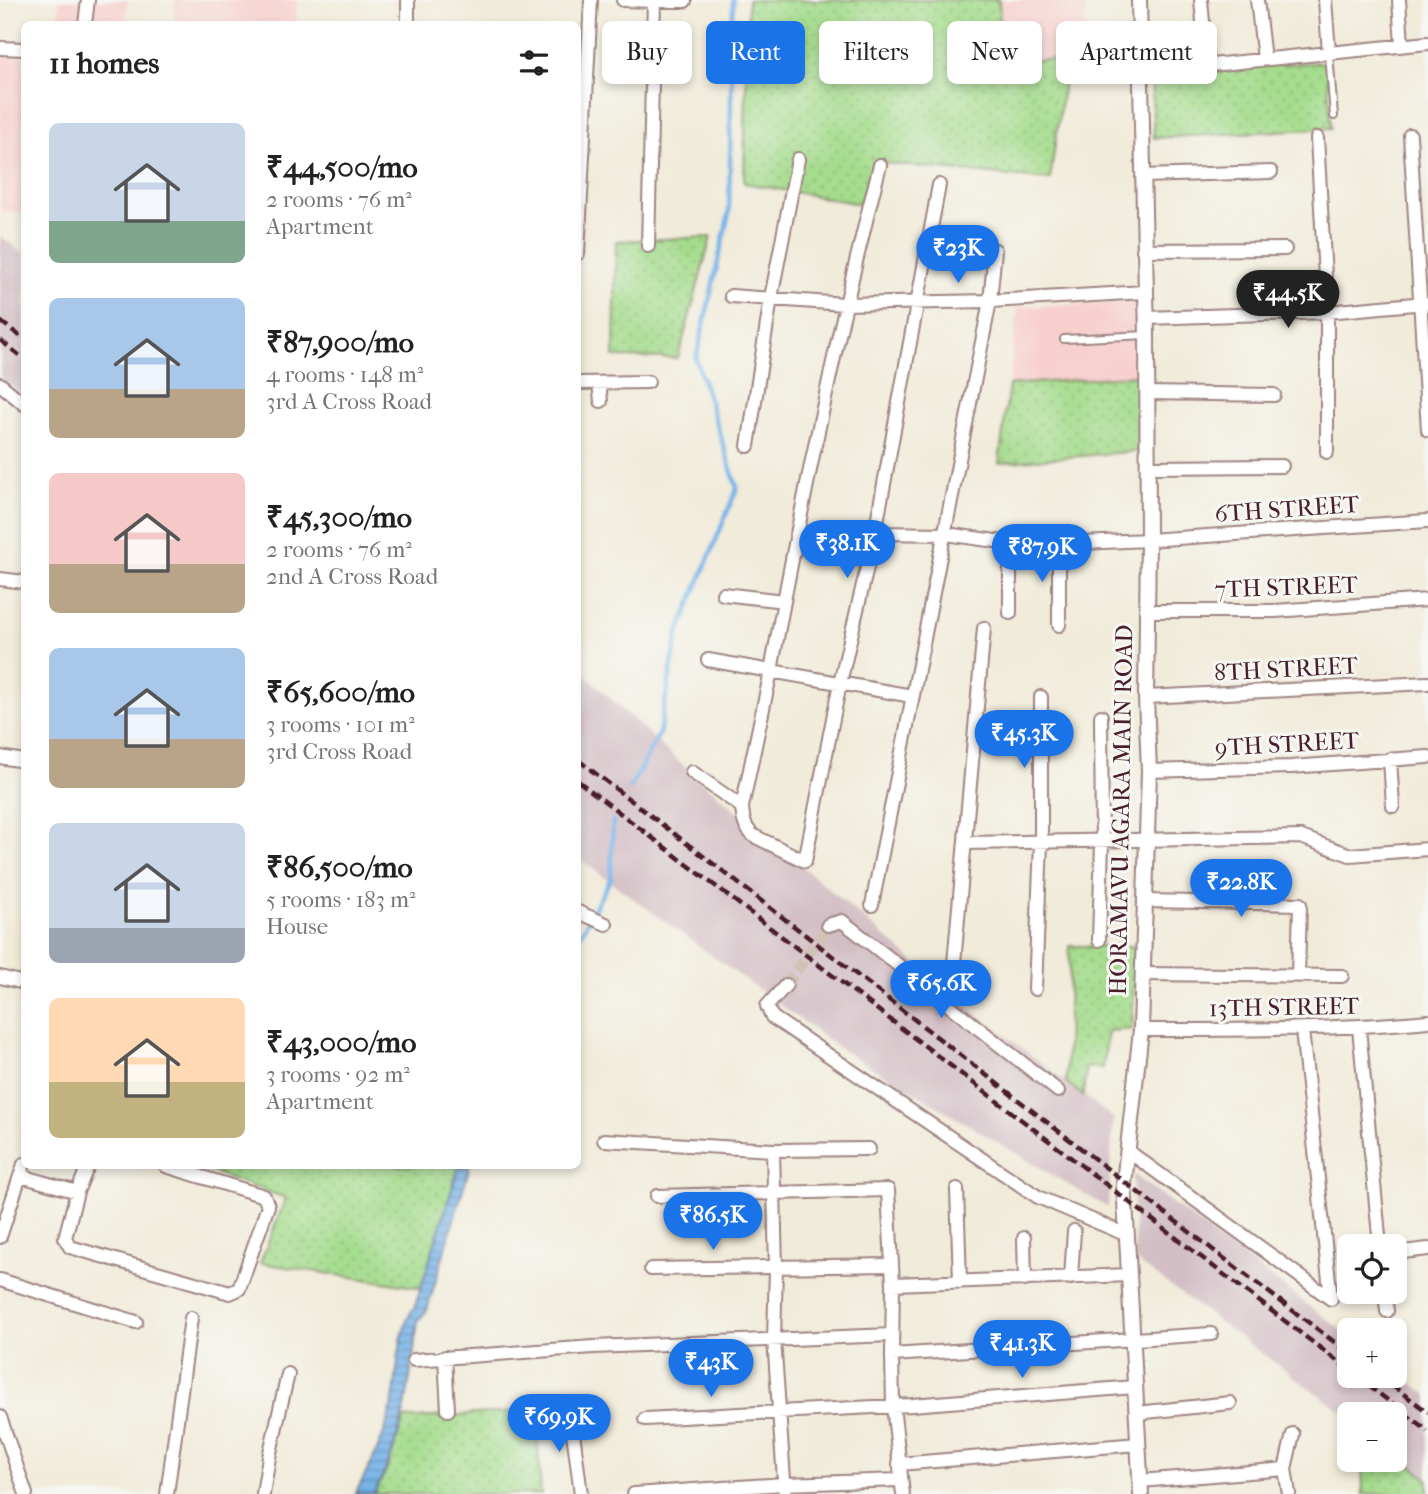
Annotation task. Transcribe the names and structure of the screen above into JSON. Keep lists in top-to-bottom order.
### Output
{
  "streets": {
    "street": [
      "6TH STREET",
      "7TH STREET",
      "8TH STREET",
      "9TH STREET",
      "HORAMAVU AGARA MAIN ROAD",
      "13TH STREET"
    ]
  },
  "crossings": [
    ["6TH STREET", "HORAMAVU AGARA MAIN ROAD"],
    ["7TH STREET", "HORAMAVU AGARA MAIN ROAD"],
    ["8TH STREET", "HORAMAVU AGARA MAIN ROAD"],
    ["9TH STREET", "HORAMAVU AGARA MAIN ROAD"],
    ["HORAMAVU AGARA MAIN ROAD", "13TH STREET"]
  ],
  "page": {
    "chip": [
      "Buy",
      "Rent",
      "Filters",
      "New",
      "Apartment"
    ],
    "heading": "11 homes",
    "list": [
      {
        "name": "₹44,500/mo",
        "note": "2 rooms · 76 m² · Apartment"
      },
      {
        "name": "₹87,900/mo",
        "note": "4 rooms · 148 m² · 3rd A Cross Road"
      },
      {
        "name": "₹45,300/mo",
        "note": "2 rooms · 76 m² · 2nd A Cross Road"
      },
      {
        "name": "₹65,600/mo",
        "note": "3 rooms · 101 m² · 3rd Cross Road"
      },
      {
        "name": "₹86,500/mo",
        "note": "5 rooms · 183 m² · House"
      },
      {
        "name": "₹43,000/mo",
        "note": "3 rooms · 92 m² · Apartment"
      }
    ],
    "price": [
      "₹23K",
      "₹44.5K",
      "₹38.1K",
      "₹87.9K",
      "₹45.3K",
      "₹22.8K",
      "₹65.6K",
      "₹86.5K",
      "₹41.3K",
      "₹43K",
      "₹69.9K"
    ],
    "map_buttons": ["+", "−"]
  }
}
